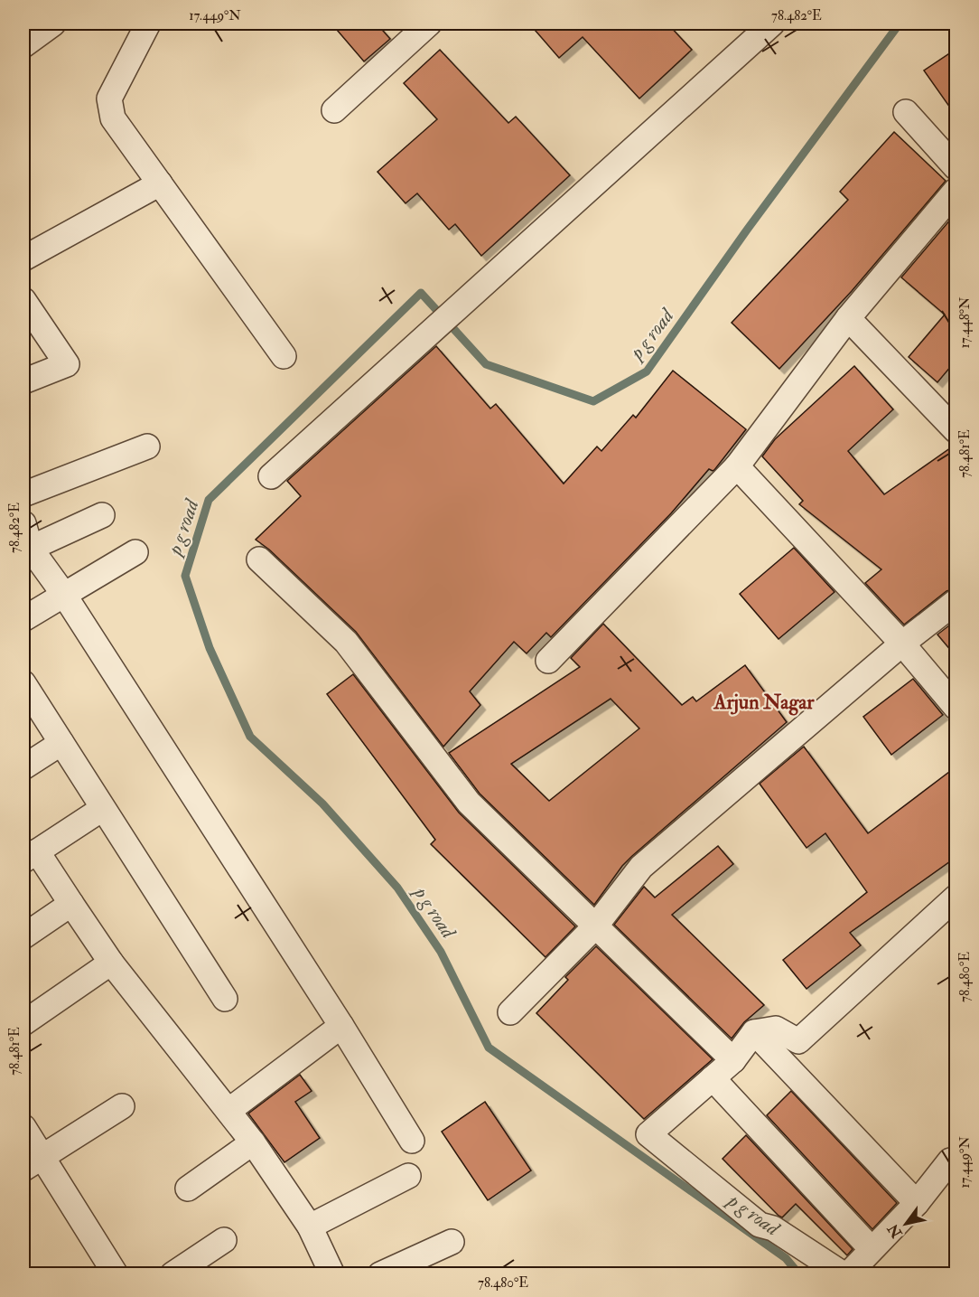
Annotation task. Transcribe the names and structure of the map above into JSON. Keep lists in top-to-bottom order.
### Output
{
  "districts": ["Arjun Nagar"],
  "water": ["p g road"],
  "north": "bottom left",
  "coordinates": [
    "17.449°N",
    "78.482°E",
    "17.448°N",
    "78.481°E",
    "78.480°E"
  ]
}
